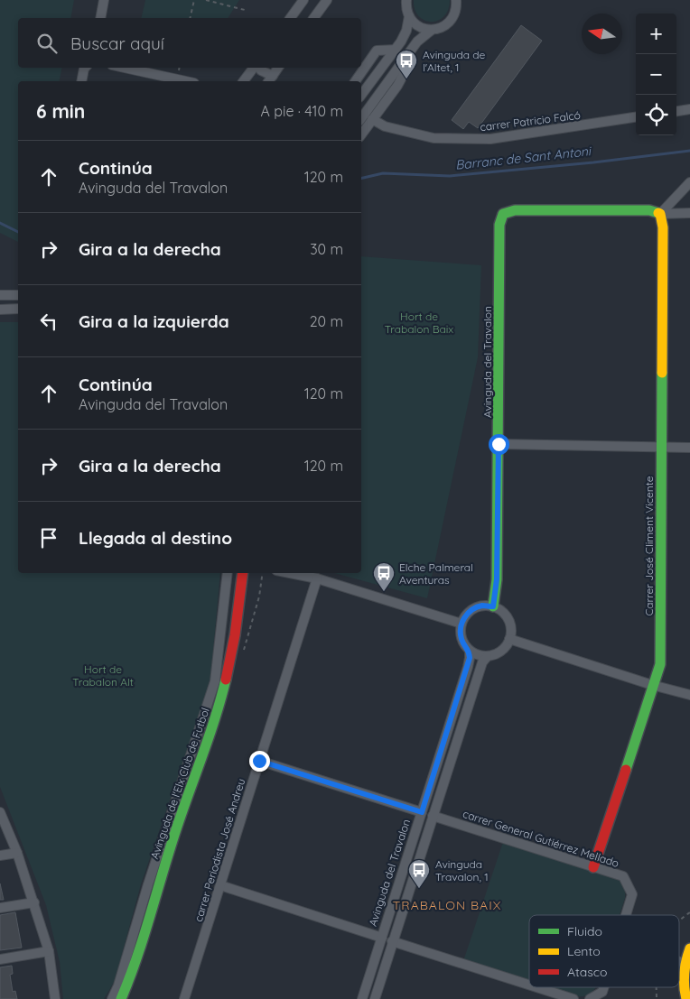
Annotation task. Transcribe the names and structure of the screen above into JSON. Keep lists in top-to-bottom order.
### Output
{
  "streets": {
    "main road": ["Avinguda del Travalon", "Carrer José Climent Vicente", "Avinguda de l'Elx Club de Futbol"],
    "street": ["carrer Patricio Falcó", "carrer General Gutiérrez Mellado", "carrer Periodista José Andreu"]
  },
  "crossings": [
    ["Avinguda del Travalon", "Carrer José Climent Vicente"],
    ["Carrer José Climent Vicente", "carrer General Gutiérrez Mellado"]
  ],
  "districts": ["TRABALON BAIX"],
  "water": ["Barranc de Sant Antoni"],
  "parks": ["Hort de Trabalon Baix", "Hort de Trabalon Alt"],
  "places": {
    "bus stop": ["Avinguda de l'Altet, 1", "Elche Palmeral Aventuras", "Avinguda Travalon, 1"]
  },
  "legend": ["Fluido", "Lento", "Atasco"],
  "north": "left",
  "page": {
    "map_buttons": ["+", "−"],
    "search": "Buscar aquí",
    "heading": ["6 min", "A pie · 410 m"],
    "list": [
      ["Continúa", "Avinguda del Travalon", "120 m"],
      ["Gira a la derecha", "30 m"],
      ["Gira a la izquierda", "20 m"],
      ["Continúa", "Avinguda del Travalon", "120 m"],
      ["Gira a la derecha", "120 m"],
      "Llegada al destino"
    ]
  }
}
